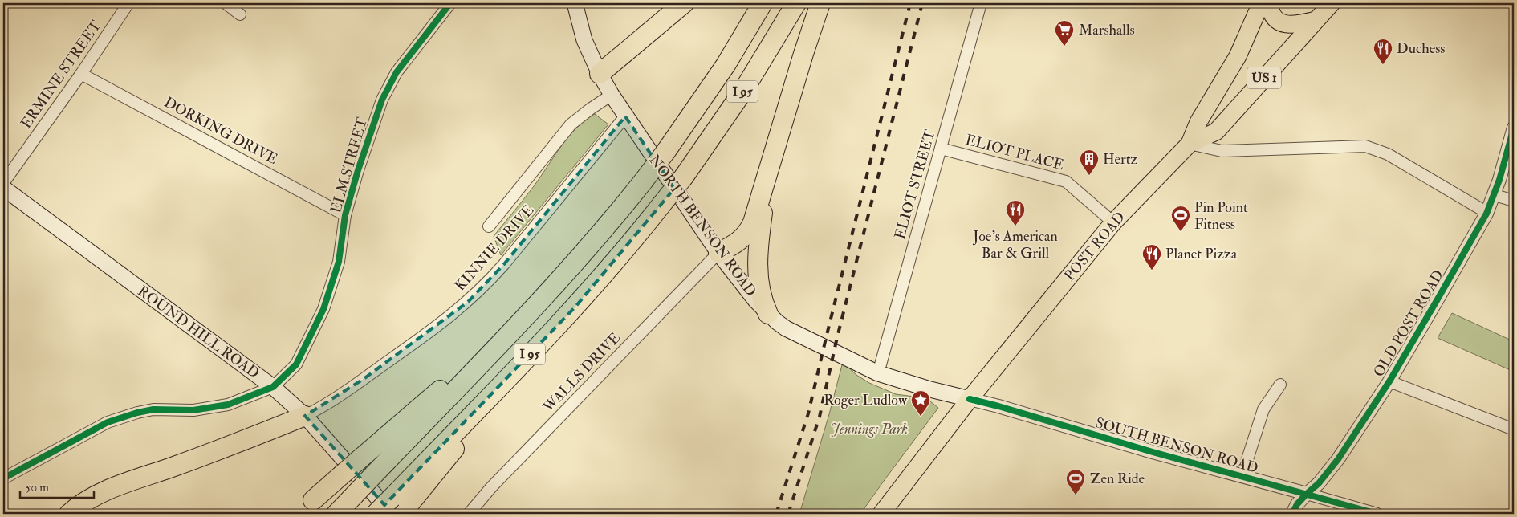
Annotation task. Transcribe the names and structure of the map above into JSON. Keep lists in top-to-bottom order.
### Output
{
  "streets": {
    "highway": ["I 95"],
    "main road": [
      "US 1",
      "NORTH BENSON ROAD",
      "POST ROAD",
      "ROUND HILL ROAD"
    ],
    "street": [
      "ERMINE STREET",
      "DORKING DRIVE",
      "ELIOT PLACE",
      "ELM STREET",
      "ELIOT STREET",
      "KINNIE DRIVE",
      "OLD POST ROAD",
      "WALLS DRIVE",
      "SOUTH BENSON ROAD"
    ]
  },
  "crossings": [
    ["ERMINE STREET", "DORKING DRIVE"],
    ["US 1", "POST ROAD"],
    ["I 95", "ROUND HILL ROAD"],
    ["DORKING DRIVE", "ELM STREET"],
    ["ELIOT PLACE", "ELIOT STREET"],
    ["ELIOT PLACE", "POST ROAD"],
    ["ELM STREET", "ROUND HILL ROAD"],
    ["ELIOT STREET", "NORTH BENSON ROAD"],
    ["NORTH BENSON ROAD", "POST ROAD"],
    ["NORTH BENSON ROAD", "KINNIE DRIVE"],
    ["NORTH BENSON ROAD", "WALLS DRIVE"],
    ["NORTH BENSON ROAD", "SOUTH BENSON ROAD"],
    ["POST ROAD", "SOUTH BENSON ROAD"],
    ["KINNIE DRIVE", "ROUND HILL ROAD"],
    ["OLD POST ROAD", "SOUTH BENSON ROAD"]
  ],
  "parks": ["Jennings Park"],
  "places": {
    "supermarket": ["Marshalls"],
    "restaurant": ["Duchess", "Joe's American Bar & Grill", "Planet Pizza"],
    "building": ["Hertz"],
    "sports": ["Pin Point Fitness", "Zen Ride"],
    "place": ["Roger Ludlow"]
  },
  "scale_bar": "50 m"
}
